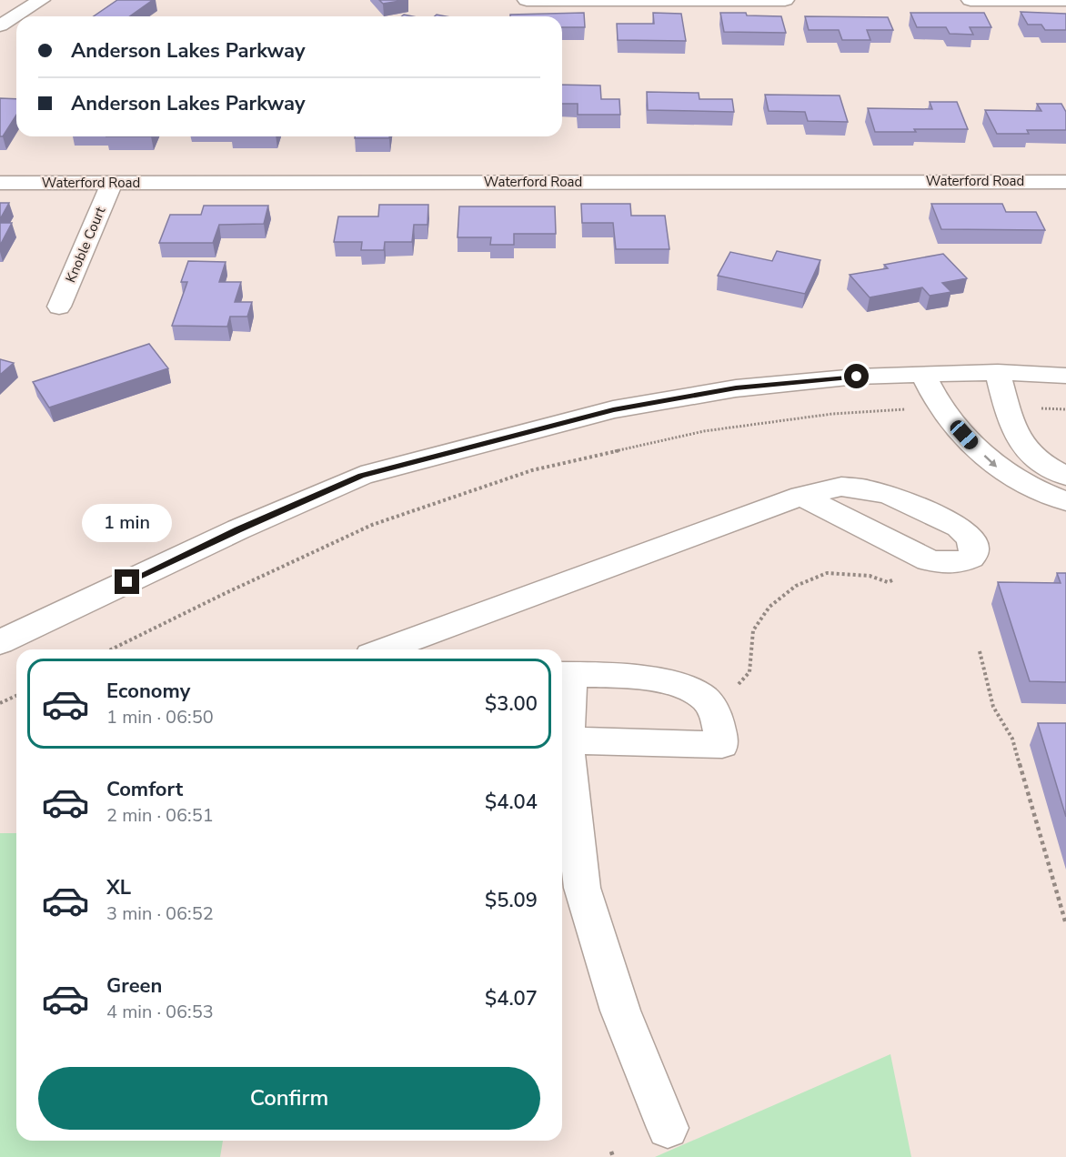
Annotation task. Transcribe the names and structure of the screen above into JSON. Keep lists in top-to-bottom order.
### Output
{
  "streets": {
    "street": ["Waterford Road", "Knoble Court"]
  },
  "crossings": [
    ["Waterford Road", "Knoble Court"]
  ],
  "page": {
    "banner": ["Anderson Lakes Parkway", "Anderson Lakes Parkway"],
    "bubble": "1 min",
    "list": [
      {
        "name": "Economy",
        "note": "1 min · 06:50",
        "value": "$3.00"
      },
      {
        "name": "Comfort",
        "note": "2 min · 06:51",
        "value": "$4.04"
      },
      {
        "name": "XL",
        "note": "3 min · 06:52",
        "value": "$5.09"
      },
      {
        "name": "Green",
        "note": "4 min · 06:53",
        "value": "$4.07"
      }
    ],
    "buttons": "Confirm"
  }
}
